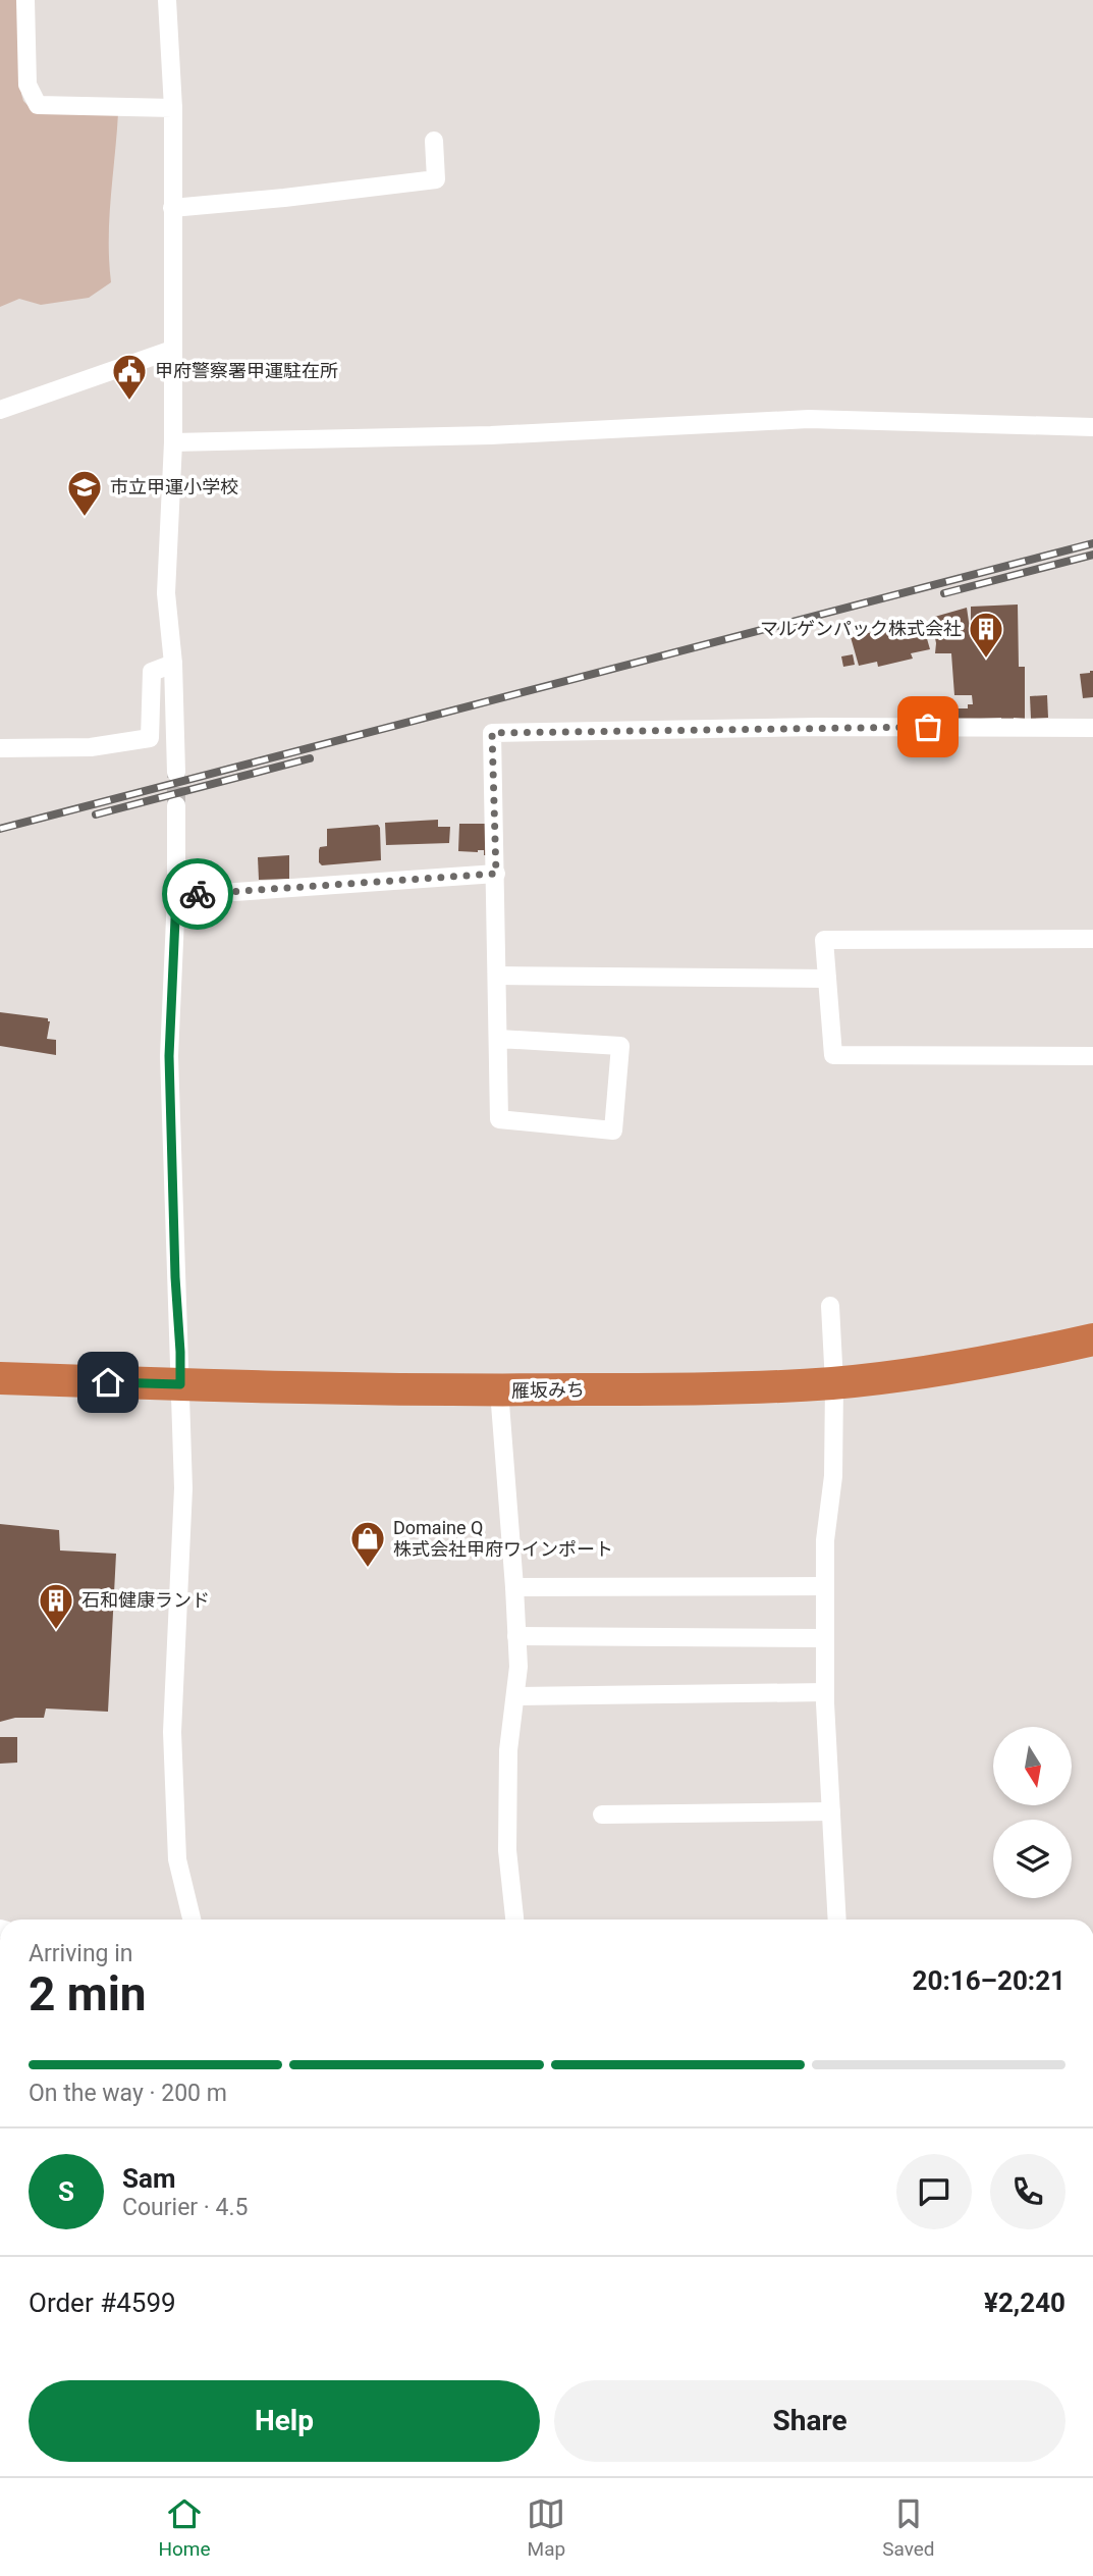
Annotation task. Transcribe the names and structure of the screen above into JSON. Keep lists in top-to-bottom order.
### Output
{
  "streets": {
    "highway": ["雁坂みち"]
  },
  "places": {
    "public building": ["甲府警察署甲運駐在所"],
    "school or university": ["市立甲運小学校"],
    "building": ["マルゲンパック株式会社", "石和健康ランド"],
    "shop": ["Domaine Q 株式会社甲府ワインポート"]
  },
  "north": "bottom",
  "page": {
    "heading": ["2 min", "Arriving in", "20:16–20:21"],
    "panel": [
      "Sam",
      "Courier · 4.5",
      "Order #4599",
      "¥2,240"
    ],
    "bar": "On the way · 200 m",
    "round": "S",
    "buttons": ["Help", "Share"],
    "tabs": ["Home", "Map", "Saved"]
  }
}
